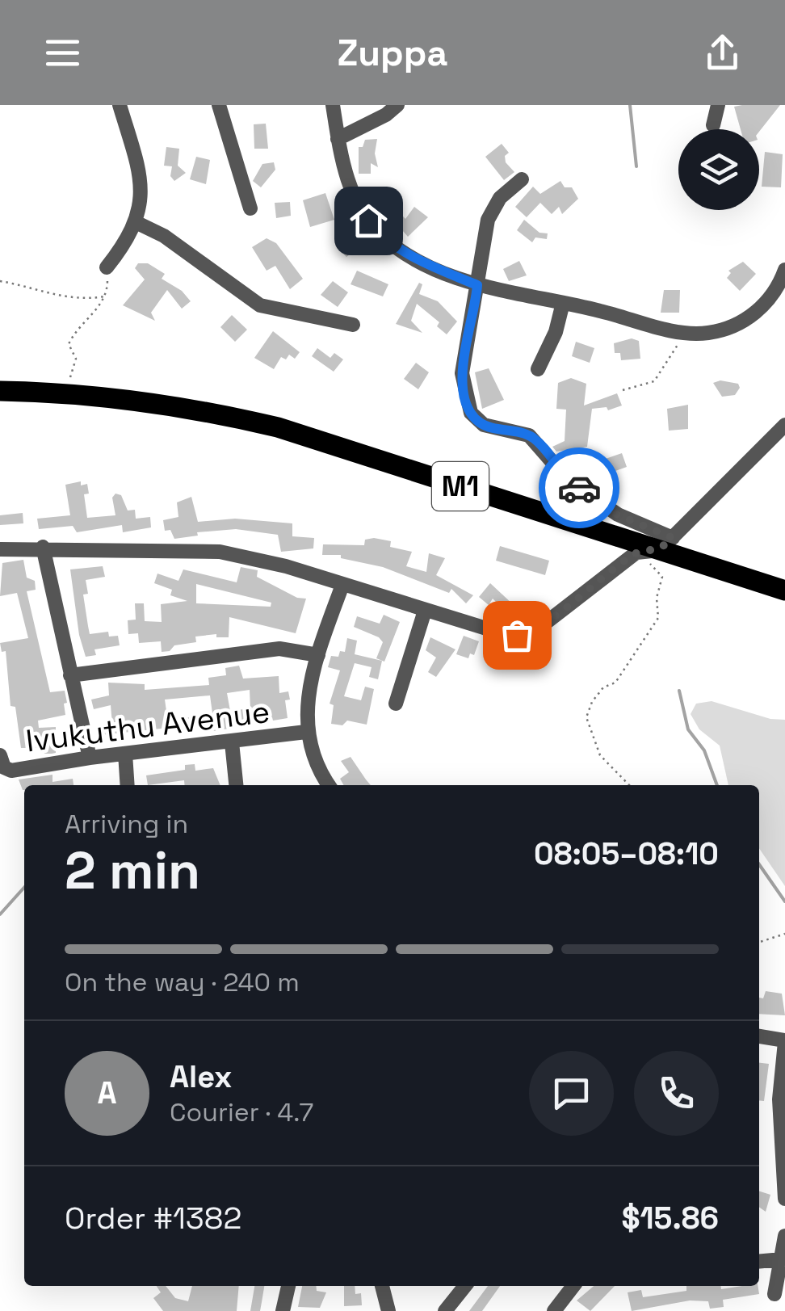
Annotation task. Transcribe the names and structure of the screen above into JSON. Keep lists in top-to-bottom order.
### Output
{
  "streets": {
    "highway": ["M1"],
    "street": ["Ivukuthu Avenue"]
  },
  "page": {
    "header": "Zuppa",
    "heading": ["2 min", "Arriving in", "08:05–08:10"],
    "panel": [
      "Alex",
      "Courier · 4.7",
      "Order #1382",
      "$15.86"
    ],
    "bar": "On the way · 240 m",
    "round": "A"
  }
}
